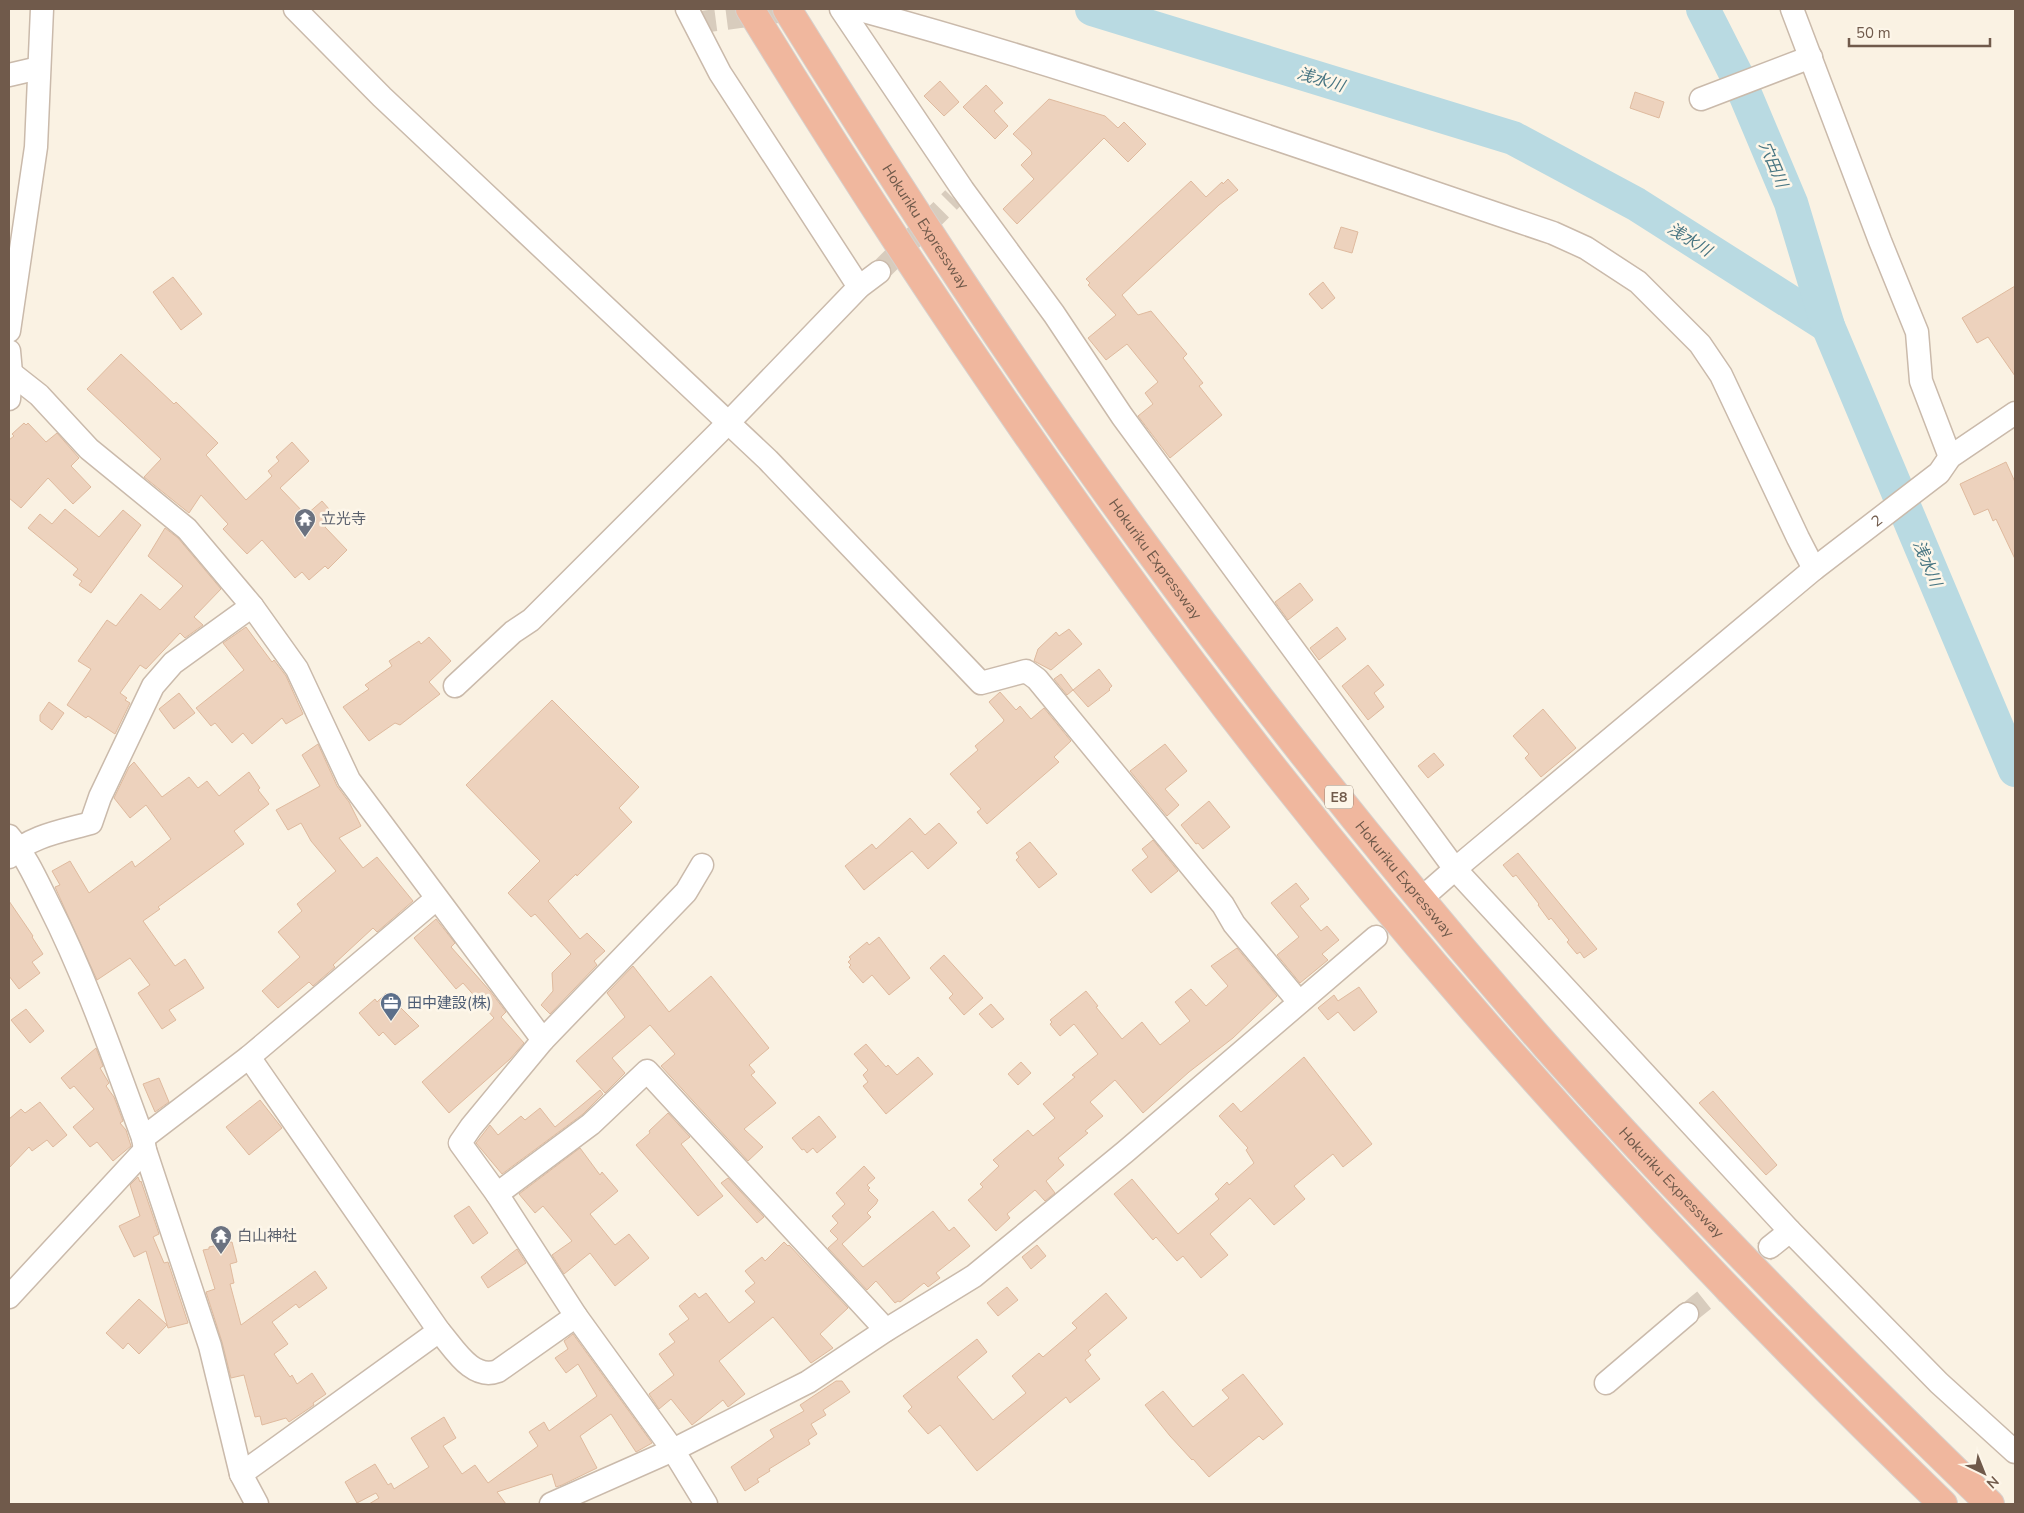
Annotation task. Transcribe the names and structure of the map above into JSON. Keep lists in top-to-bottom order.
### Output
{
  "streets": {
    "highway": ["Hokuriku Expressway", "E8"],
    "street": ["2"]
  },
  "water": ["浅水川", "穴田川"],
  "places": {
    "temple": ["立光寺", "白山神社"],
    "office": ["田中建設(株)"]
  },
  "scale_bar": "50 m",
  "north": "bottom right"
}
